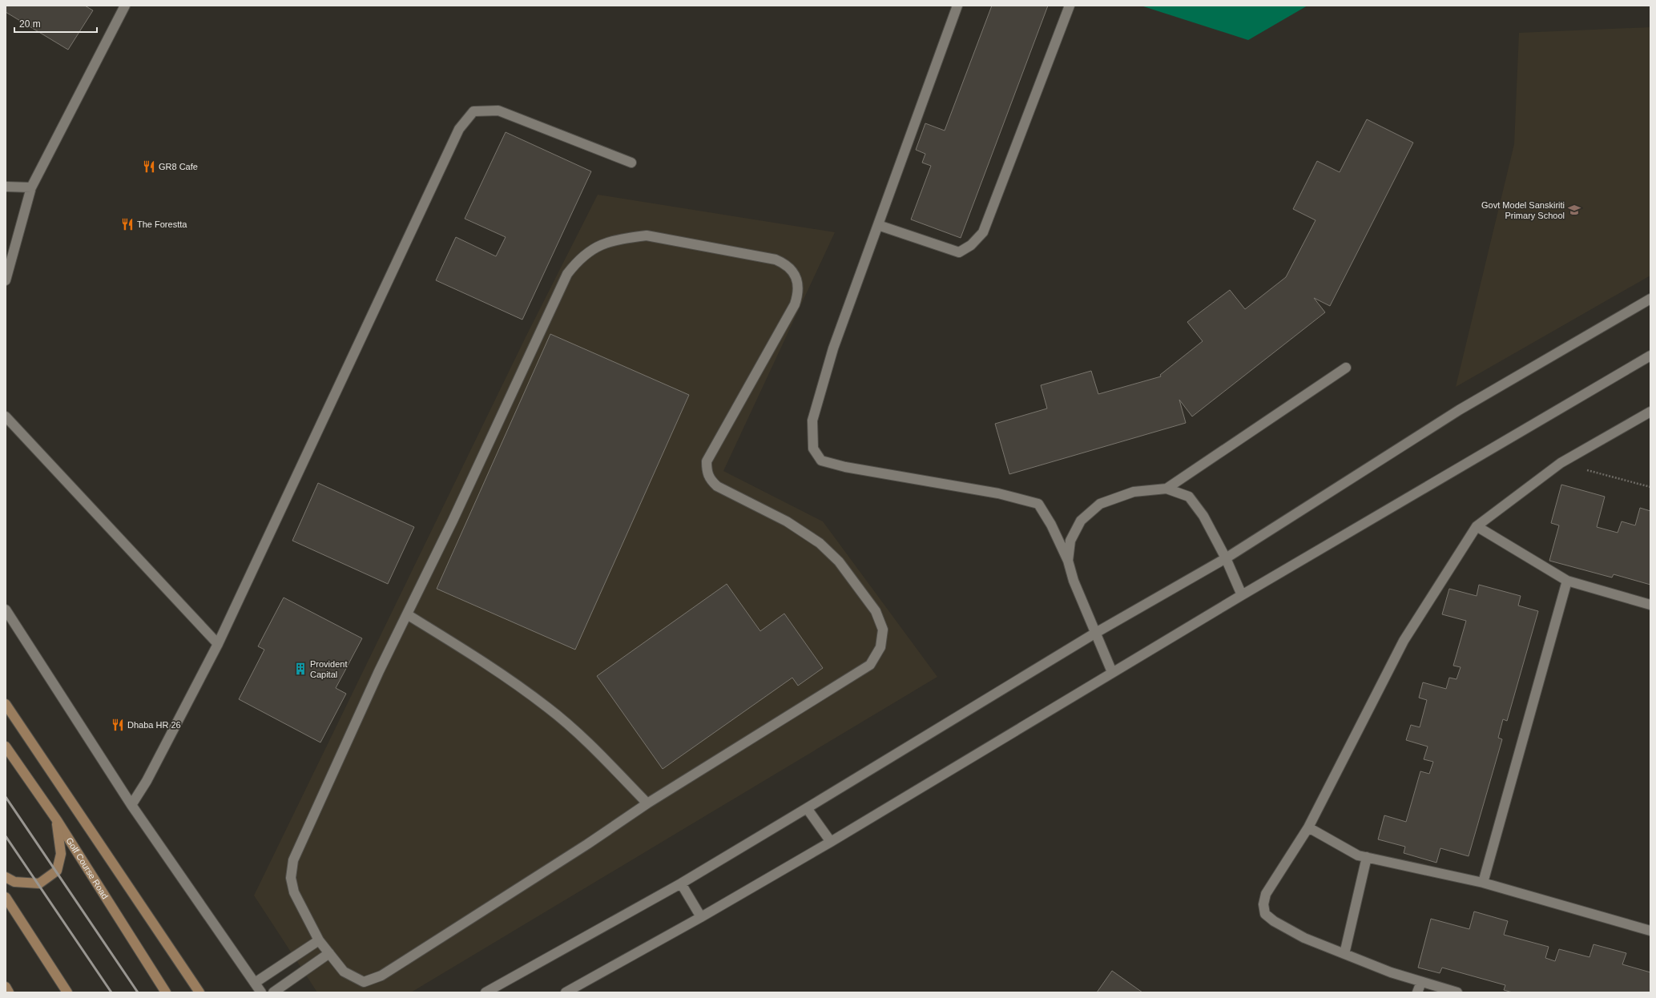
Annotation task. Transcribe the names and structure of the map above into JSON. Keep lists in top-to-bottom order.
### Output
{
  "streets": {
    "main road": ["Golf Course Road"]
  },
  "places": {
    "restaurant": ["GR8 Cafe", "The Forestta", "Dhaba HR 26"],
    "school or university": ["Govt Model Sanskiriti Primary School"],
    "building": ["Provident Capital"]
  },
  "scale_bar": "20 m"
}
